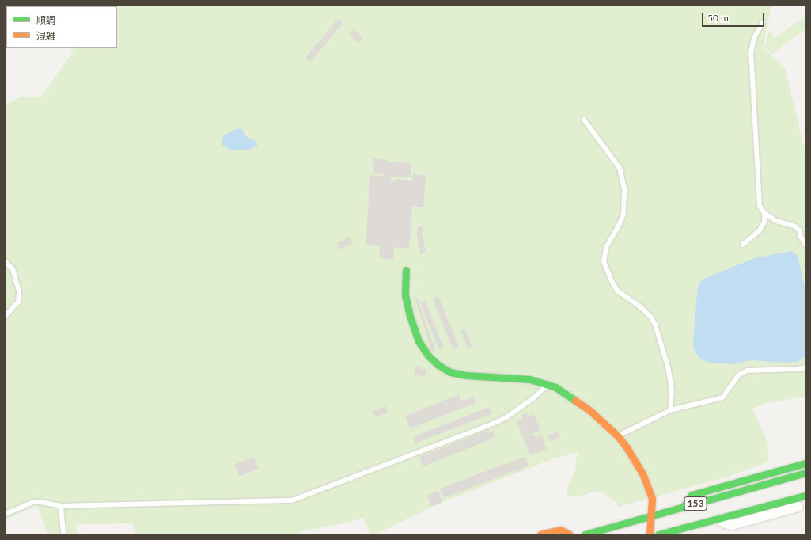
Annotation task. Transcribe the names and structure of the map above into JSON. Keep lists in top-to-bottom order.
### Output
{
  "streets": {
    "main road": ["153"]
  },
  "legend": ["順調", "混雑"],
  "scale_bar": "50 m"
}
